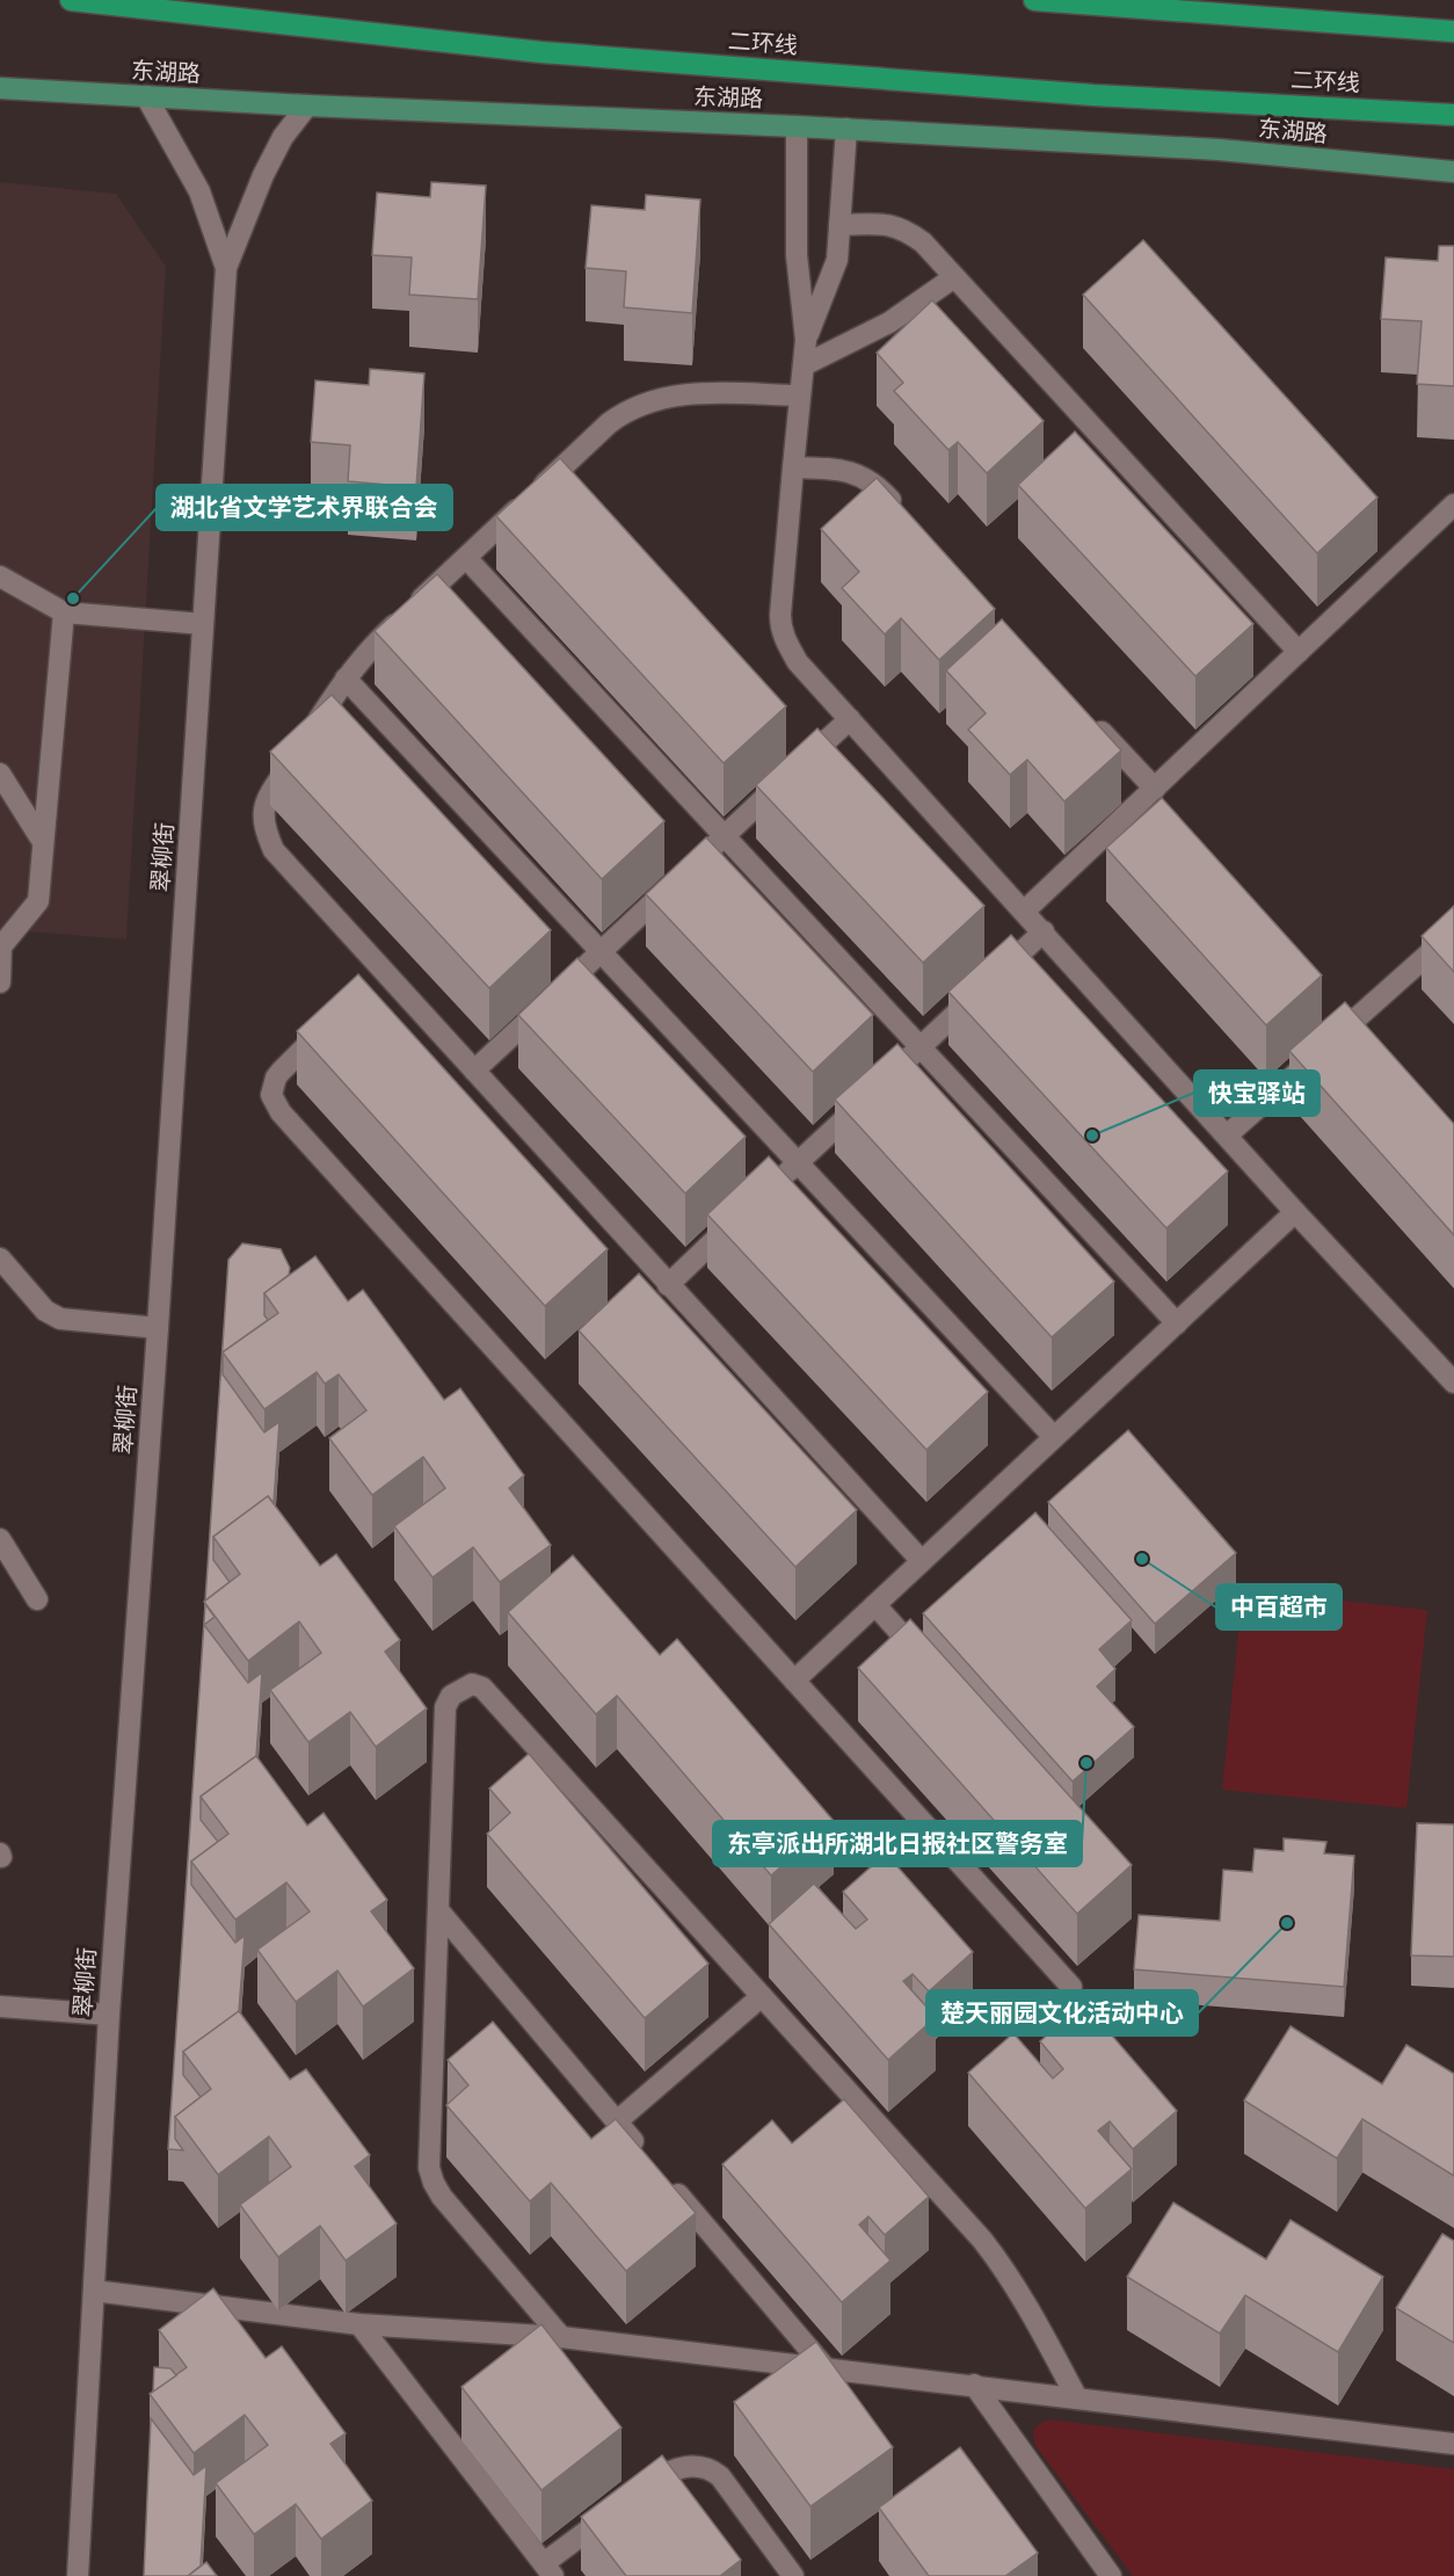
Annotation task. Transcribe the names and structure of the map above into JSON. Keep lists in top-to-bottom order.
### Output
{
  "streets": {
    "highway": ["二环线"],
    "main road": ["东湖路"],
    "street": ["翠柳街"]
  },
  "places": [
    "湖北省文学艺术界联合会",
    "快宝驿站",
    "中百超市",
    "东亭派出所湖北日报社区警务室",
    "楚天丽园文化活动中心"
  ]
}
